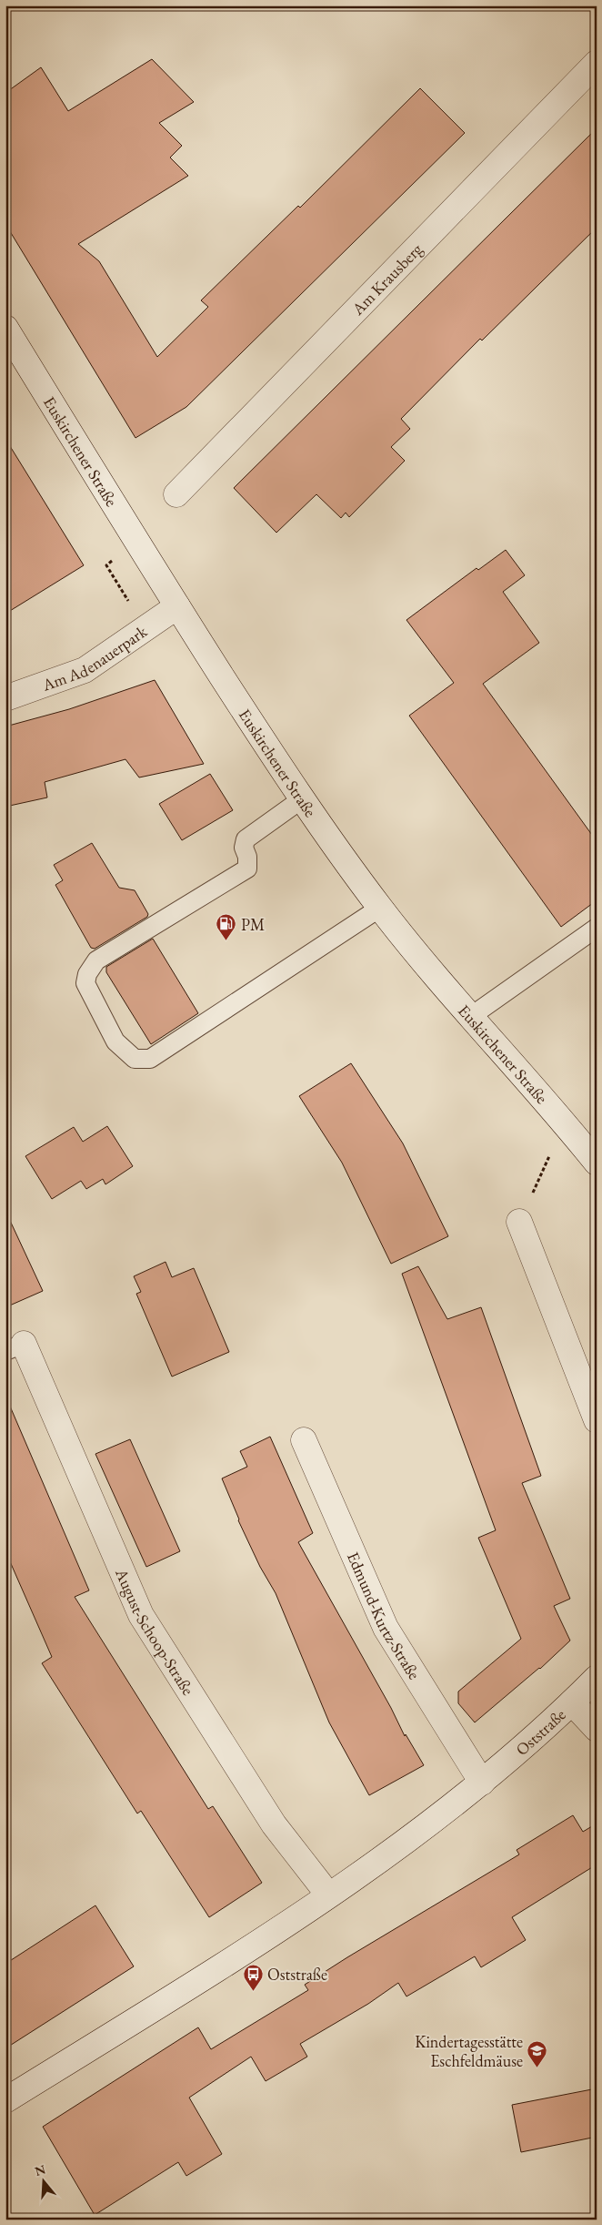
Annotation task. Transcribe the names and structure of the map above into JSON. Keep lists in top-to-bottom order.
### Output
{
  "streets": {
    "street": [
      "Am Krausberg",
      "Euskirchener Straße",
      "Am Adenauerpark",
      "Edmund-Kurtz-Straße",
      "August-Schoop-Straße",
      "Oststraße"
    ]
  },
  "crossings": [
    ["Euskirchener Straße", "Am Adenauerpark"],
    ["Edmund-Kurtz-Straße", "Oststraße"],
    ["August-Schoop-Straße", "Oststraße"]
  ],
  "places": {
    "fuel station": ["PM"],
    "bus stop": ["Oststraße"],
    "school or university": ["Kindertagesstätte Eschfeldmäuse"]
  },
  "north": "top"
}
